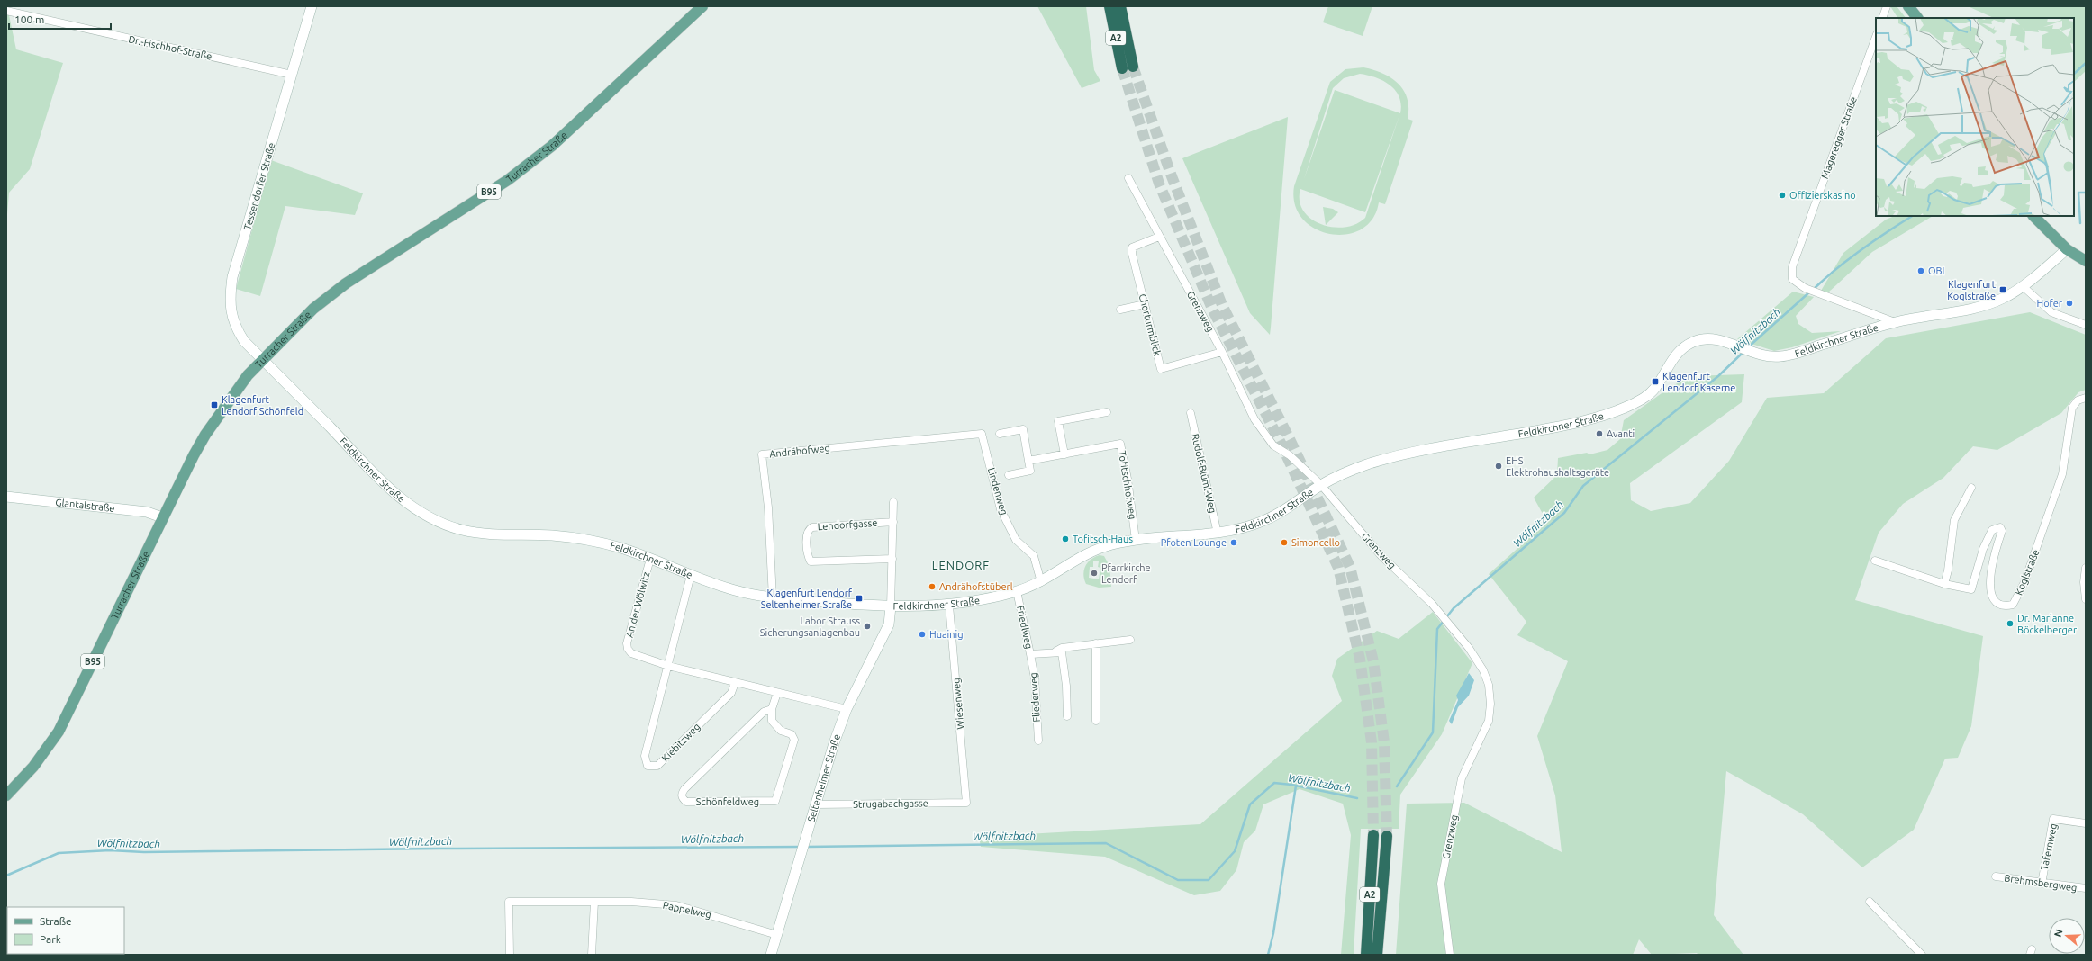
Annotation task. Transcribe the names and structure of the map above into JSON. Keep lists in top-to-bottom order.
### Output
{
  "streets": {
    "highway": ["A2"],
    "main road": ["Turracher Straße", "B95"],
    "street": [
      "Dr.-Fischhof-Straße",
      "Mageregger Straße",
      "Tessendorfer Straße",
      "Grenzweg",
      "Chorturmblick",
      "Feldkirchner Straße",
      "Andrähofweg",
      "Rudolf-Blüml-Weg",
      "Tofitschhofweg",
      "Lindenweg",
      "Glantalstraße",
      "Lendorfgasse",
      "Koglstraße",
      "An der Wölwitz",
      "Friedlweg",
      "Fliederweg",
      "Wiesenweg",
      "Kiebitzweg",
      "Seltenheimer Straße",
      "Schönfeldweg",
      "Strugabachgasse",
      "Tafernweg",
      "Brehmsbergweg",
      "Pappelweg"
    ]
  },
  "crossings": [
    ["Dr.-Fischhof-Straße", "Tessendorfer Straße"],
    ["Mageregger Straße", "Feldkirchner Straße"],
    ["Turracher Straße", "Tessendorfer Straße"],
    ["Turracher Straße", "Feldkirchner Straße"],
    ["Turracher Straße", "Glantalstraße"],
    ["Tessendorfer Straße", "Feldkirchner Straße"],
    ["Grenzweg", "Chorturmblick"],
    ["Grenzweg", "Feldkirchner Straße"],
    ["Feldkirchner Straße", "Andrähofweg"],
    ["Feldkirchner Straße", "Rudolf-Blüml-Weg"],
    ["Feldkirchner Straße", "Tofitschhofweg"],
    ["Feldkirchner Straße", "Lindenweg"],
    ["Feldkirchner Straße", "An der Wölwitz"],
    ["Feldkirchner Straße", "Friedlweg"],
    ["Feldkirchner Straße", "Wiesenweg"],
    ["Feldkirchner Straße", "Seltenheimer Straße"],
    ["Andrähofweg", "Lindenweg"],
    ["An der Wölwitz", "Kiebitzweg"],
    ["Friedlweg", "Fliederweg"],
    ["Wiesenweg", "Strugabachgasse"],
    ["Seltenheimer Straße", "Strugabachgasse"],
    ["Seltenheimer Straße", "Pappelweg"],
    ["Tafernweg", "Brehmsbergweg"]
  ],
  "districts": ["LENDORF"],
  "water": ["Wölfnitzbach"],
  "places": {
    "other": [
      "Offizierskasino",
      "OBI",
      "Hofer",
      "Avanti",
      "EHS Elektrohaushaltsgeräte",
      "Tofitsch-Haus",
      "Pfoten Lounge",
      "Simoncello",
      "Pfarrkirche Lendorf",
      "Andrähofstüberl",
      "Dr. Marianne Böckelberger",
      "Labor Strauss Sicherungsanlagenbau",
      "Huainig"
    ],
    "transit": [
      "Klagenfurt Koglstraße",
      "Klagenfurt Lendorf Kaserne",
      "Klagenfurt Lendorf Schönfeld",
      "Klagenfurt Lendorf Seltenheimer Straße"
    ]
  },
  "legend": ["Straße", "Park"],
  "scale_bar": "100 m",
  "north": "left"
}
